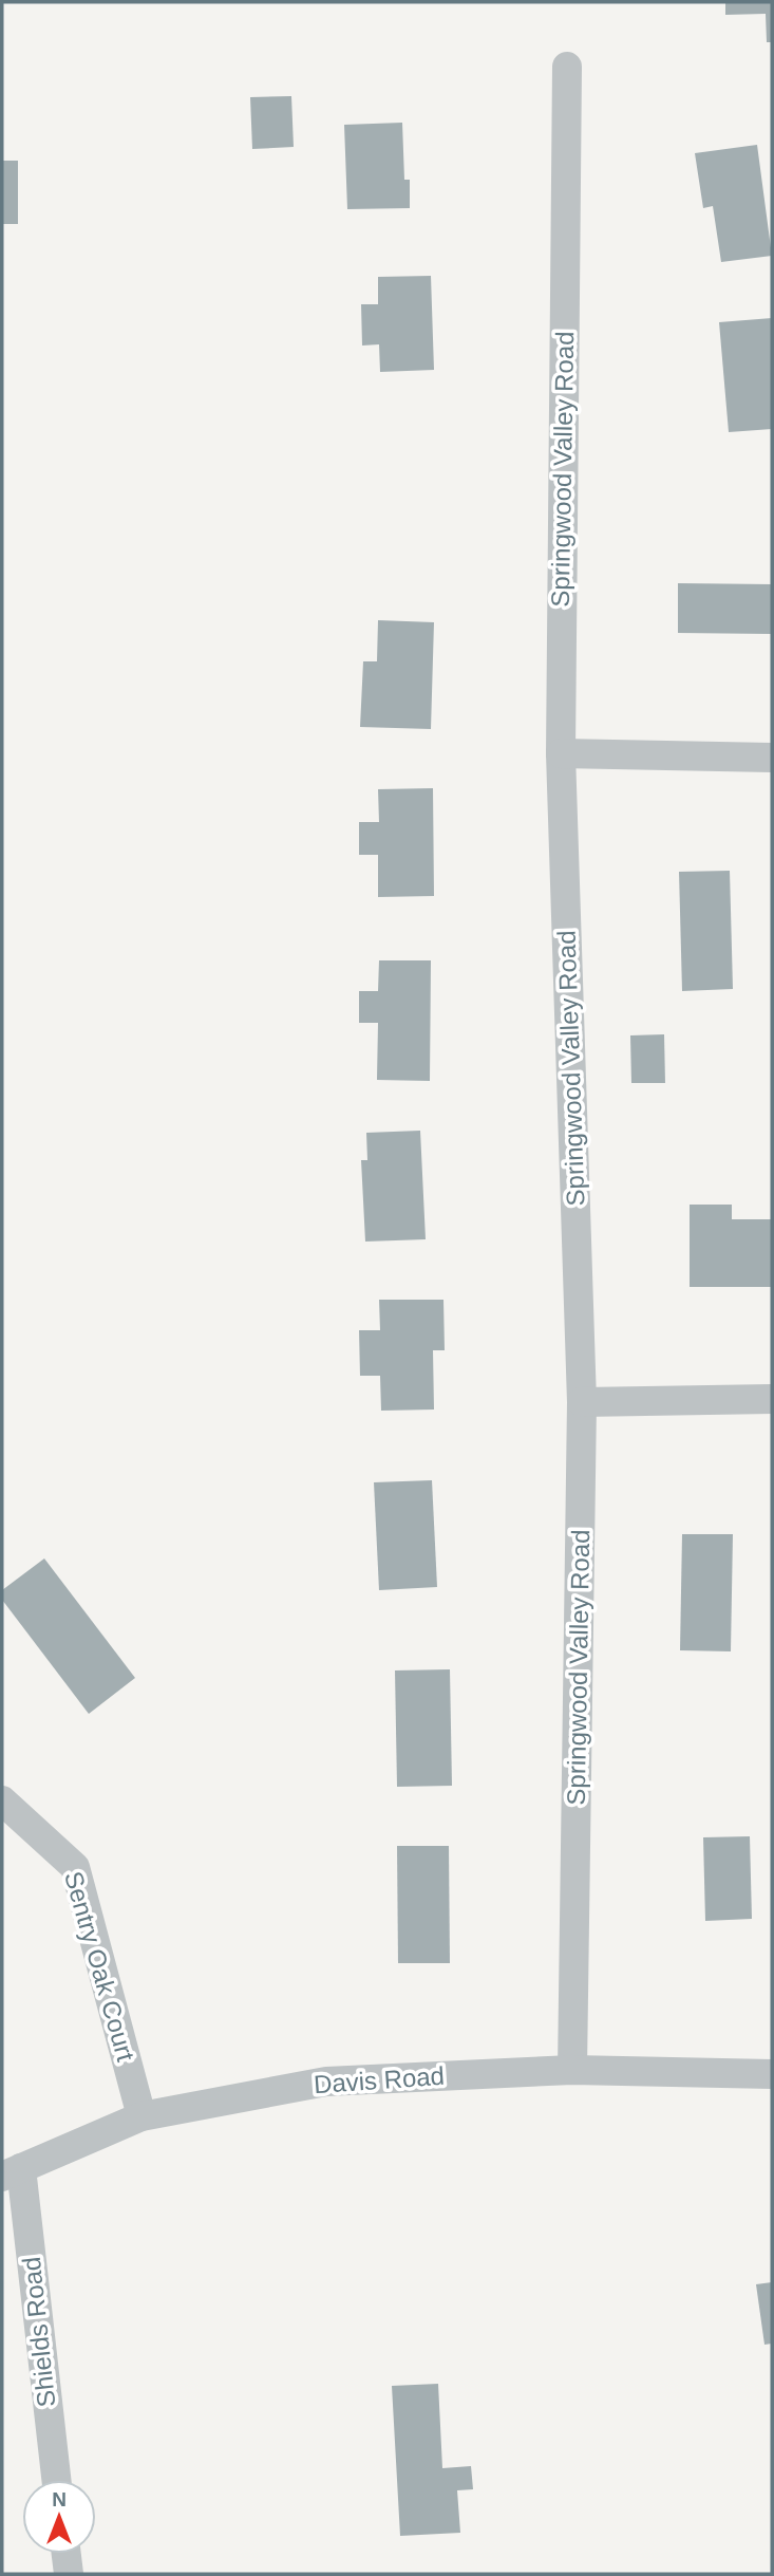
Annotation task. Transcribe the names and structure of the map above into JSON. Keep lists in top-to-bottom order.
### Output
{
  "streets": {
    "street": [
      "Springwood Valley Road",
      "Sentry Oak Court",
      "Davis Road",
      "Shields Road"
    ]
  },
  "crossings": [
    ["Springwood Valley Road", "Davis Road"],
    ["Sentry Oak Court", "Davis Road"],
    ["Davis Road", "Shields Road"]
  ],
  "north": "top"
}
